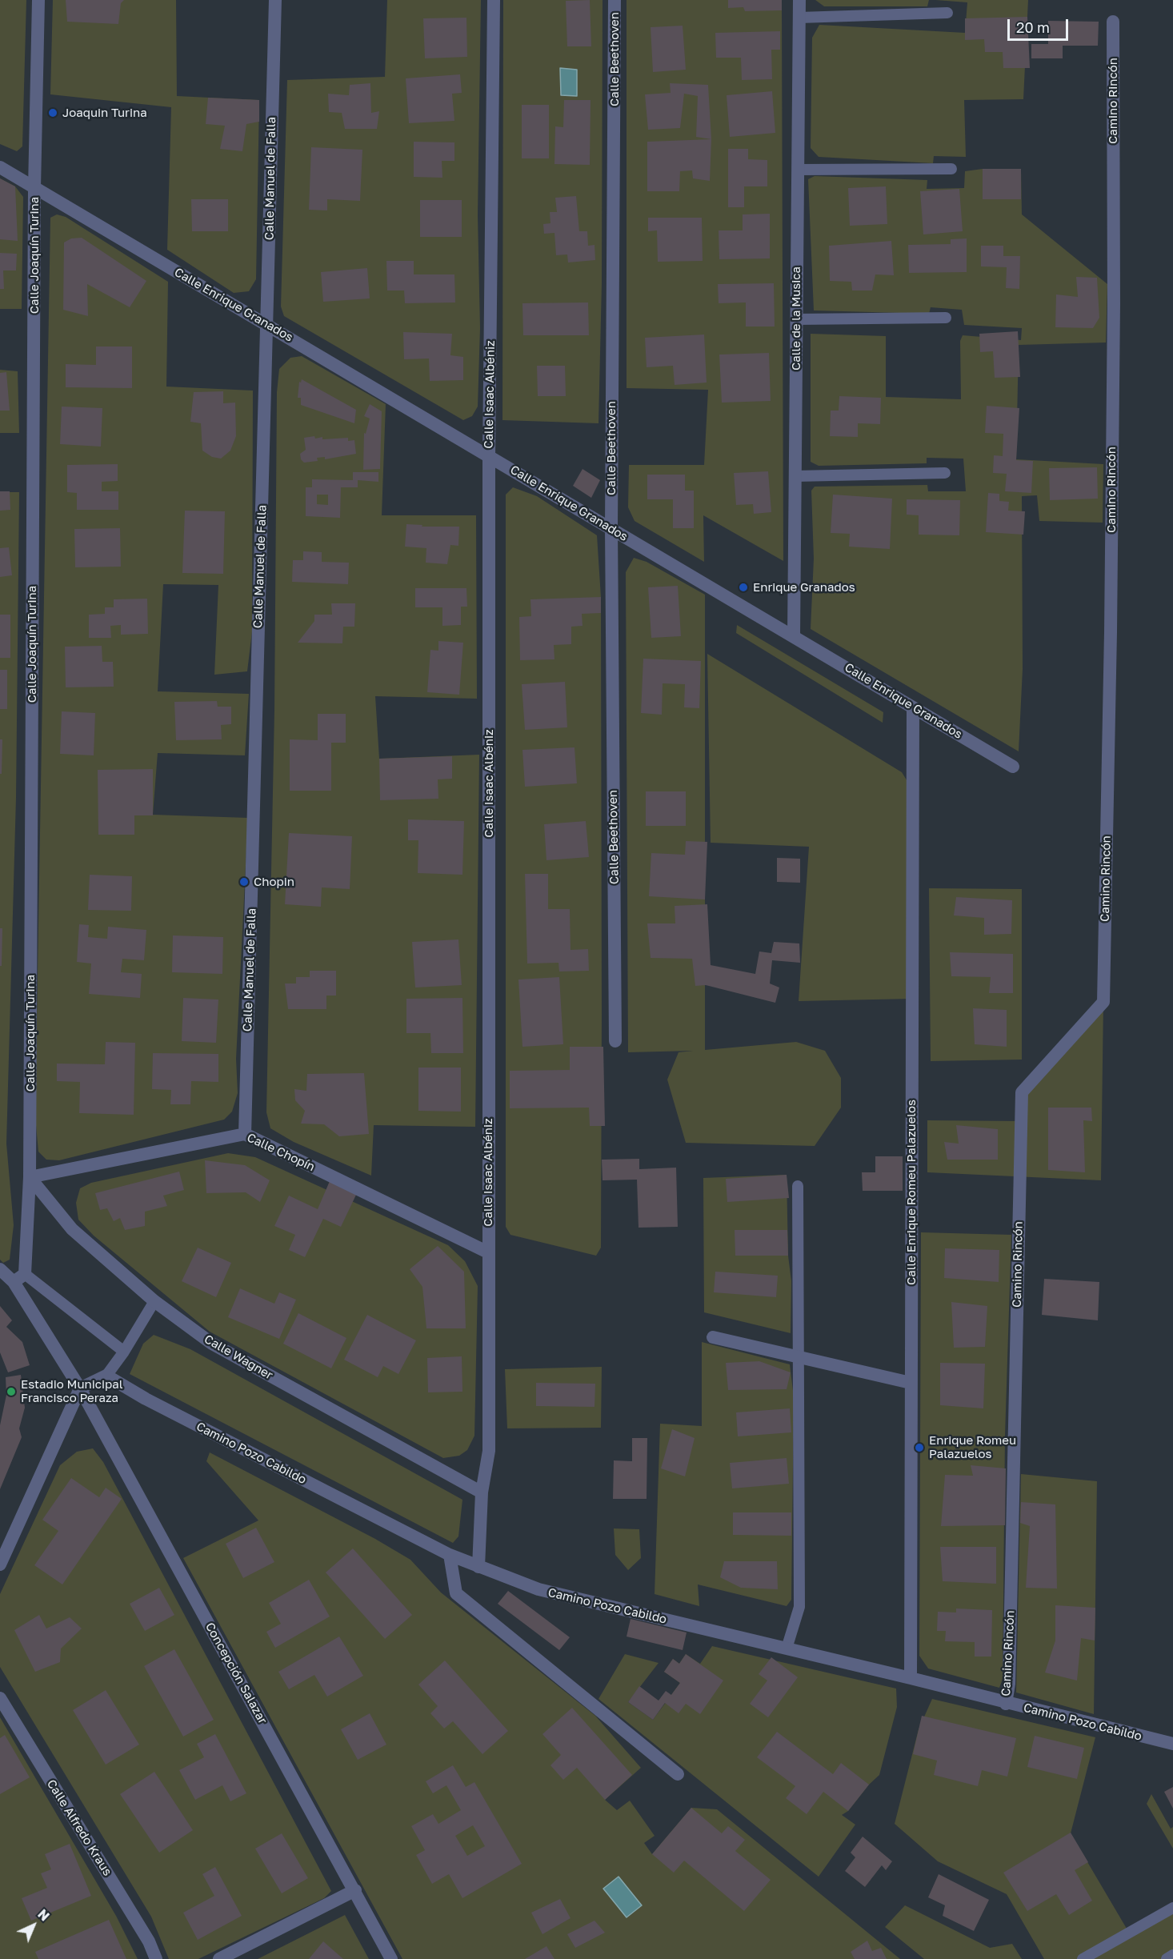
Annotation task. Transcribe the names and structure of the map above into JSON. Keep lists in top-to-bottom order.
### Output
{
  "streets": {
    "street": [
      "Calle Beethoven",
      "Camino Rincón",
      "Calle Manuel de Falla",
      "Calle Joaquín Turina",
      "Calle Enrique Granados",
      "Calle de la Musica",
      "Calle Isaac Albéniz",
      "Calle Chopín",
      "Calle Enrique Romeu Palazuelos",
      "Calle Wagner",
      "Camino Pozo Cabildo",
      "Concepción Salazar",
      "Calle Alfredo Kraus"
    ]
  },
  "crossings": [
    ["Calle Beethoven", "Calle Enrique Granados"],
    ["Camino Rincón", "Camino Pozo Cabildo"],
    ["Calle Manuel de Falla", "Calle Enrique Granados"],
    ["Calle Manuel de Falla", "Calle Chopín"],
    ["Calle Joaquín Turina", "Calle Enrique Granados"],
    ["Calle Joaquín Turina", "Calle Chopín"],
    ["Calle Joaquín Turina", "Calle Wagner"],
    ["Calle Enrique Granados", "Calle de la Musica"],
    ["Calle Enrique Granados", "Calle Isaac Albéniz"],
    ["Calle Enrique Granados", "Calle Enrique Romeu Palazuelos"],
    ["Calle Isaac Albéniz", "Calle Chopín"],
    ["Calle Isaac Albéniz", "Calle Wagner"],
    ["Calle Isaac Albéniz", "Camino Pozo Cabildo"],
    ["Calle Chopín", "Calle Wagner"],
    ["Calle Enrique Romeu Palazuelos", "Camino Pozo Cabildo"]
  ],
  "places": [
    "Joaquin Turina",
    "Enrique Granados",
    "Chopin",
    "Estadio Municipal Francisco Peraza",
    "Enrique Romeu Palazuelos"
  ],
  "scale_bar": "20 m",
  "north": "top right"
}
